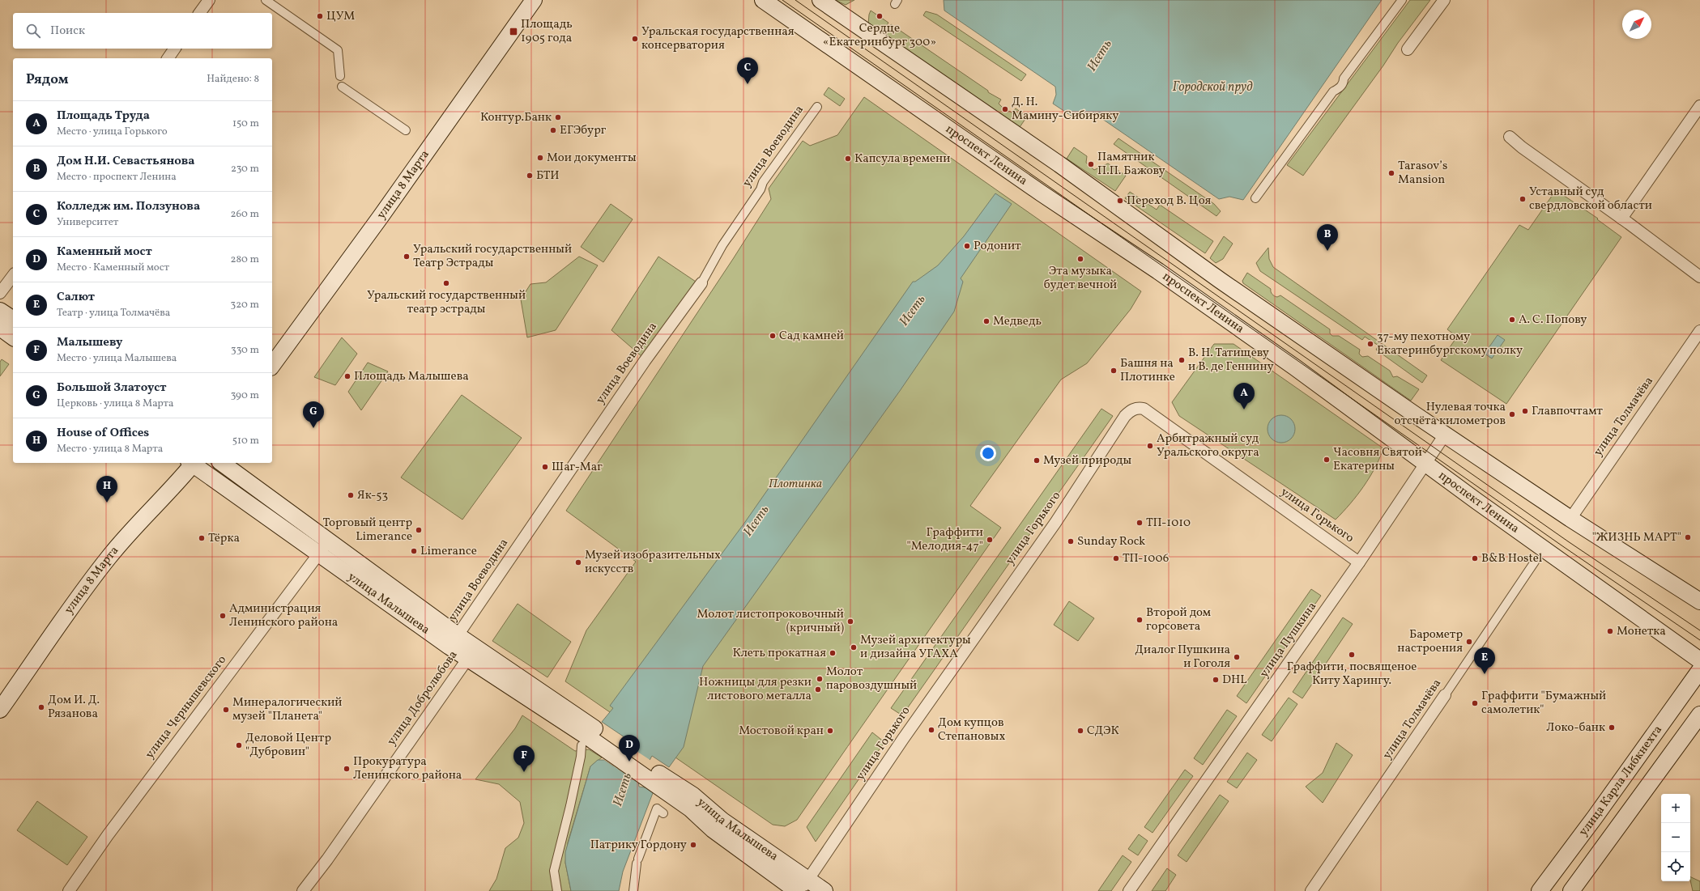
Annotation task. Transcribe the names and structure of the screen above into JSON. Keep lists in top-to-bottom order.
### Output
{
  "streets": {
    "main road": [
      "проспект Ленина",
      "улица 8 Марта",
      "улица Малышева",
      "улица Карла Либкнехта"
    ],
    "street": [
      "улица Воеводина",
      "улица Толмачёва",
      "улица Горького",
      "улица Пушкина",
      "улица Добролюбова",
      "улица Чернышевского"
    ]
  },
  "crossings": [
    ["улица Воеводина", "улица Малышева"],
    ["проспект Ленина", "улица Пушкина"],
    ["улица Горького", "улица Малышева"],
    ["улица Горького", "улица Пушкина"],
    ["улица Малышева", "улица Добролюбова"],
    ["улица Малышева", "улица Чернышевского"]
  ],
  "water": ["Исеть", "Городской пруд"],
  "parks": ["Плотинка"],
  "places": {
    "other": [
      "ЦУМ",
      "Сердце «Екатеринбург 300»",
      "Уральская государственная консерватория",
      "Д. Н. Мамину-Сибиряку",
      "Контур.Банк",
      "ЕГЭбург",
      "Мои документы",
      "Капсула времени",
      "Памятник П.П. Бажову",
      "Tarasov’s Mansion",
      "БТИ",
      "Уставный суд свердловской области",
      "Переход В. Цоя",
      "Родонит",
      "Уральский государственный Театр Эстрады",
      "Эта музыка будет вечной",
      "Уральский государственный театр эстрады",
      "А. С. Попову",
      "Медведь",
      "Сад камней",
      "37-му пехотному Екатеринбургскому полку",
      "В. Н. Татищеву и В. де Геннину",
      "Башня на Плотинке",
      "Площадь Малышева",
      "Главпочтамт",
      "Нулевая точка отсчёта километров",
      "Арбитражный суд Уральского округа",
      "Часовня Святой Екатерины",
      "Музей природы",
      "Шаг-Маг",
      "Як-53",
      "ТП-1010",
      "Торговый центр Limerance",
      "\"ЖИЗНЬ МАРТ\"",
      "Тёрка",
      "Граффити \"Мелодия-47\"",
      "Sunday Rock",
      "Limerance",
      "ТП-1006",
      "B&B Hostel",
      "Музей изобразительных искусств",
      "Администрация Ленинского района",
      "Второй дом горсовета",
      "Молот листопроковочный (кричный)",
      "Монетка",
      "Барометр настроения",
      "Музей архитектуры и дизайна УГАХА",
      "Клеть прокатная",
      "Граффити, посвященое Киту Харингу.",
      "Диалог Пушкина и Гоголя",
      "Молот паровоздушный",
      "DHL",
      "Ножницы для резки листового металла",
      "Граффити \"Бумажный самолетик\"",
      "Дом И. Д. Рязанова",
      "Минералогический музей \"Планета\"",
      "Локо-банк",
      "Дом купцов Степановых",
      "Мостовой кран",
      "СДЭК",
      "Деловой Центр \"Дубровин\"",
      "Прокуратура Ленинского района",
      "Патрику Гордону"
    ],
    "transit": ["Площадь 1905 года"]
  },
  "north": "top right",
  "page": {
    "search": "Поиск",
    "pins": [
      "C",
      "B",
      "A",
      "G",
      "H",
      "E",
      "D",
      "F"
    ],
    "heading": ["Рядом", "Найдено: 8"],
    "list": [
      {
        "mark": "A",
        "name": "Площадь Труда",
        "note": "Место · улица Горького",
        "value": "150 m"
      },
      {
        "mark": "B",
        "name": "Дом Н.И. Севастьянова",
        "note": "Место · проспект Ленина",
        "value": "230 m"
      },
      {
        "mark": "C",
        "name": "Колледж им. Ползунова",
        "note": "Университет",
        "value": "260 m"
      },
      {
        "mark": "D",
        "name": "Каменный мост",
        "note": "Место · Каменный мост",
        "value": "280 m"
      },
      {
        "mark": "E",
        "name": "Салют",
        "note": "Театр · улица Толмачёва",
        "value": "320 m"
      },
      {
        "mark": "F",
        "name": "Малышеву",
        "note": "Место · улица Малышева",
        "value": "330 m"
      },
      {
        "mark": "G",
        "name": "Большой Златоуст",
        "note": "Церковь · улица 8 Марта",
        "value": "390 m"
      },
      {
        "mark": "H",
        "name": "House of Offices",
        "note": "Место · улица 8 Марта",
        "value": "510 m"
      }
    ],
    "map_buttons": ["+", "−"]
  }
}
